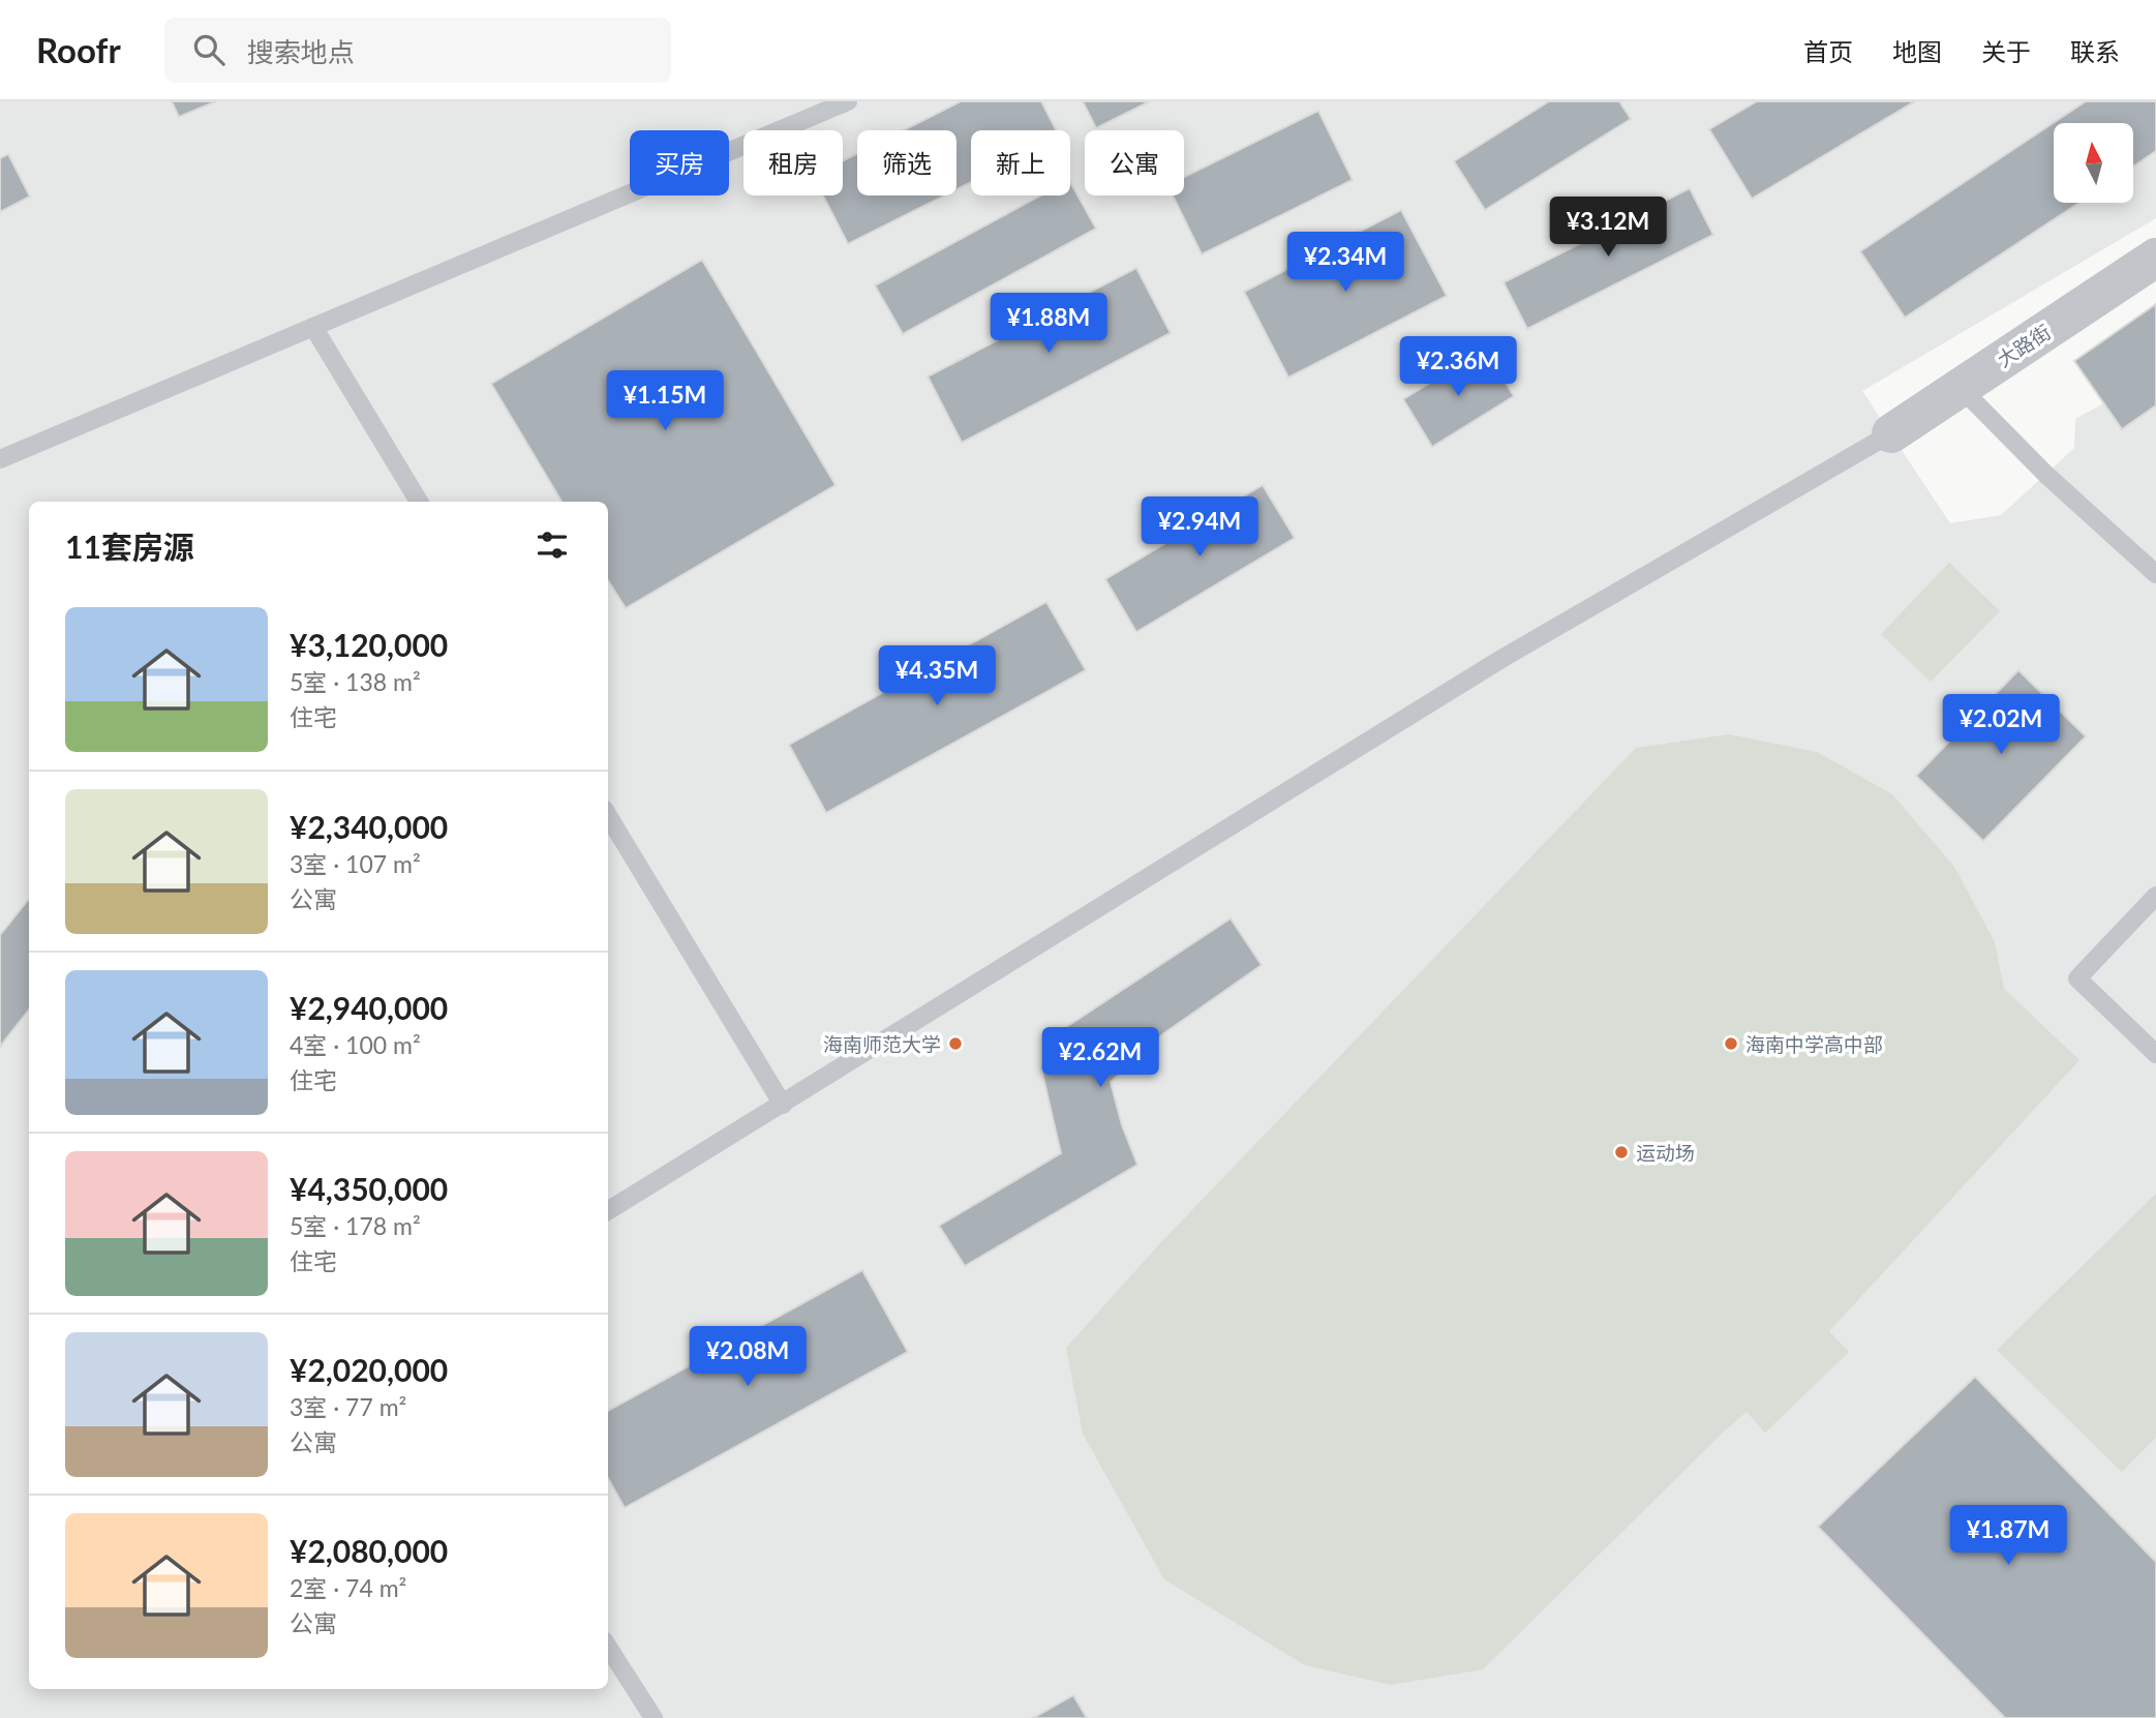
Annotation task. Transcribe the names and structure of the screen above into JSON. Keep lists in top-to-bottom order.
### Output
{
  "streets": {
    "street": ["大路街"]
  },
  "places": ["海南师范大学", "海南中学高中部", "运动场"],
  "north": "top",
  "page": {
    "header": "Roofr",
    "search": "搜索地点",
    "nav": [
      "首页",
      "地图",
      "关于",
      "联系"
    ],
    "chip": [
      "买房",
      "租房",
      "筛选",
      "新上",
      "公寓"
    ],
    "price": [
      "¥3.12M",
      "¥2.34M",
      "¥1.88M",
      "¥2.36M",
      "¥1.15M",
      "¥2.94M",
      "¥4.35M",
      "¥2.02M",
      "¥2.62M",
      "¥2.08M",
      "¥1.87M"
    ],
    "heading": "11套房源",
    "list": [
      {
        "name": "¥3,120,000",
        "note": "5室 · 138 m² · 住宅"
      },
      {
        "name": "¥2,340,000",
        "note": "3室 · 107 m² · 公寓"
      },
      {
        "name": "¥2,940,000",
        "note": "4室 · 100 m² · 住宅"
      },
      {
        "name": "¥4,350,000",
        "note": "5室 · 178 m² · 住宅"
      },
      {
        "name": "¥2,020,000",
        "note": "3室 · 77 m² · 公寓"
      },
      {
        "name": "¥2,080,000",
        "note": "2室 · 74 m² · 公寓"
      }
    ]
  }
}
